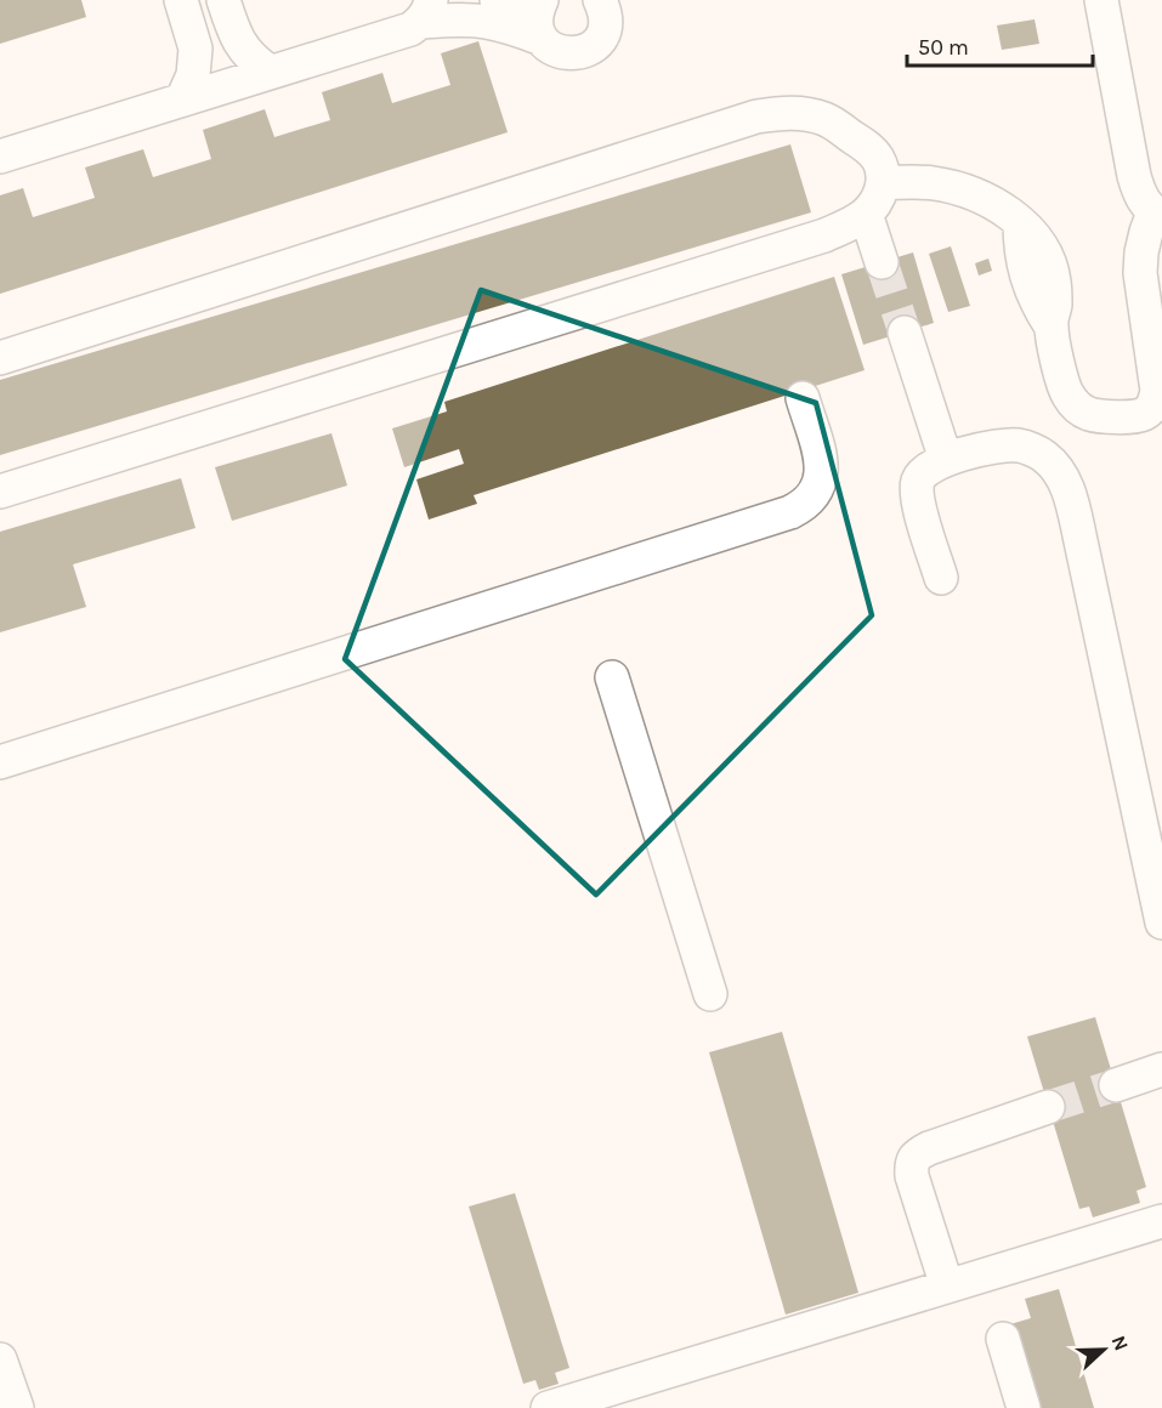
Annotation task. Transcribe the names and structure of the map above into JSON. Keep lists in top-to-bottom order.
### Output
{
  "scale_bar": "50 m",
  "north": "right"
}
